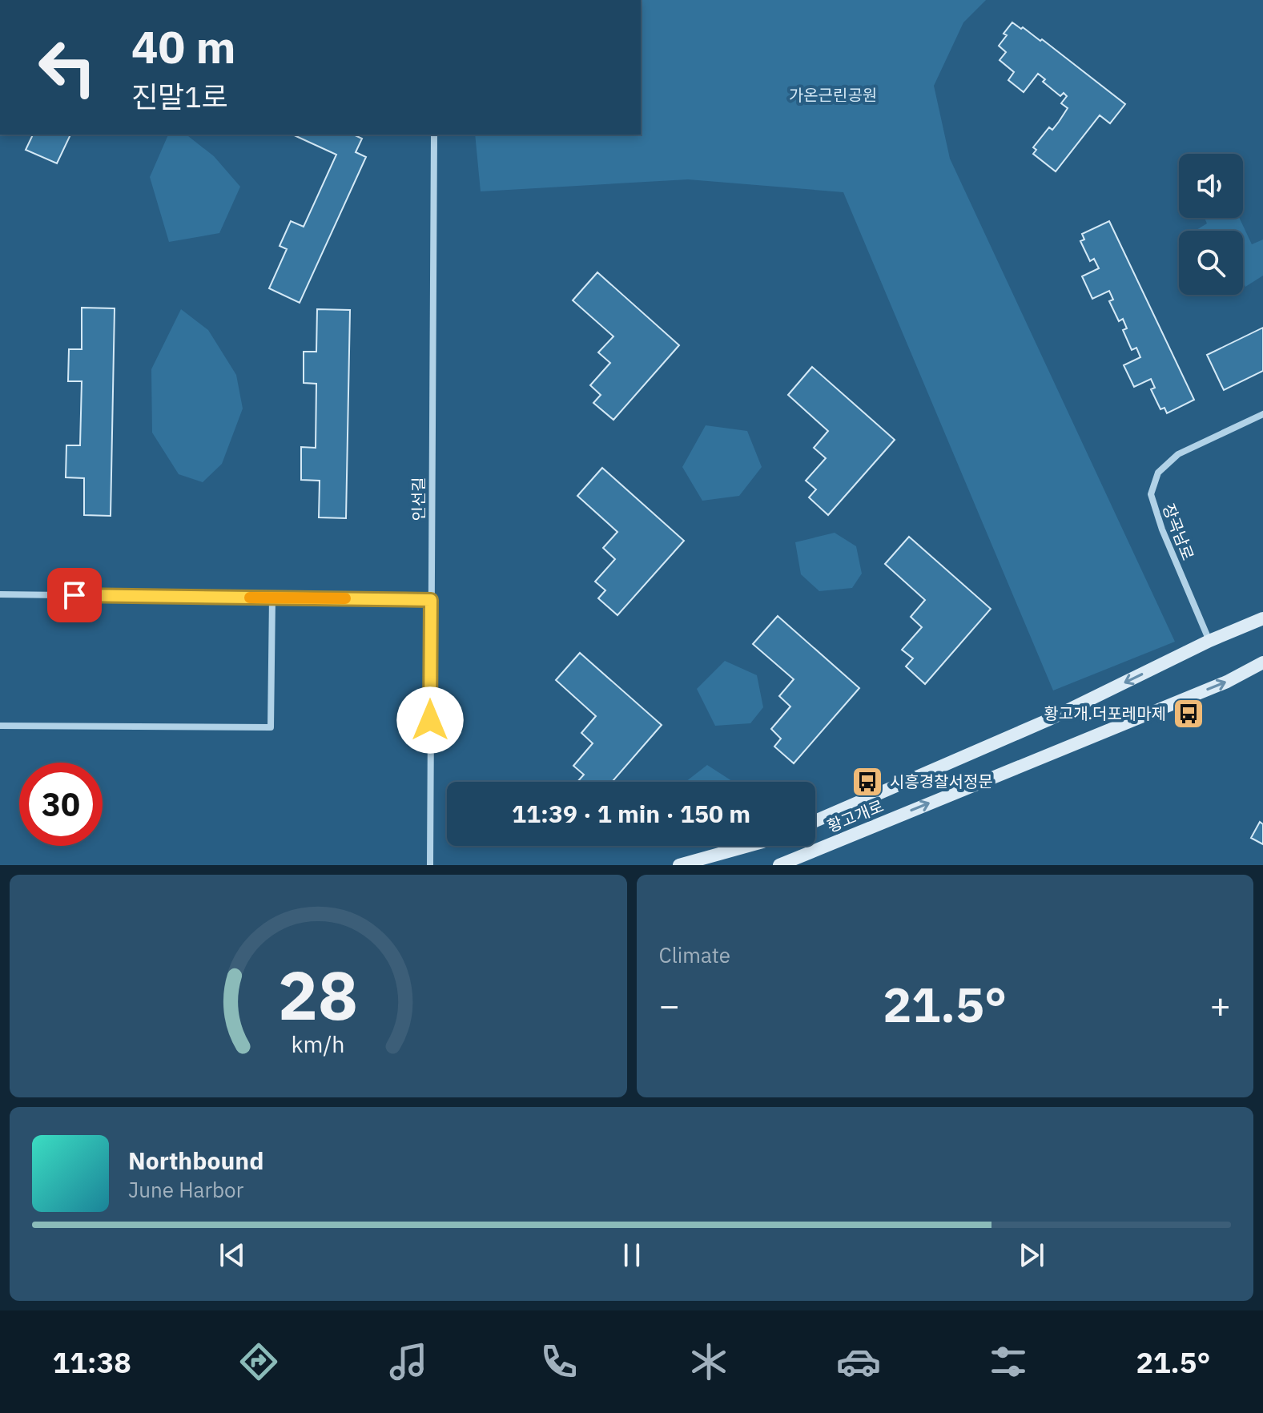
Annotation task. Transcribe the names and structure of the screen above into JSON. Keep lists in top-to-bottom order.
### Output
{
  "streets": {
    "main road": ["황고개로"],
    "street": ["인선길", "장곡남로"]
  },
  "crossings": [
    ["장곡남로", "황고개로"]
  ],
  "parks": ["가온근린공원"],
  "places": {
    "bus stop": ["황고개.더포레마제", "시흥경찰서정문"]
  },
  "page": {
    "turn": ["40 m", "진말1로"],
    "limit": "30",
    "trip": "11:39 · 1 min · 150 m",
    "tile": "Climate",
    "heat": ["−", "21.5°", "+"],
    "song": ["Northbound", "June Harbor"],
    "tabs": ["11:38", "21.5°"],
    "gauge": ["28", "km/h"]
  }
}
